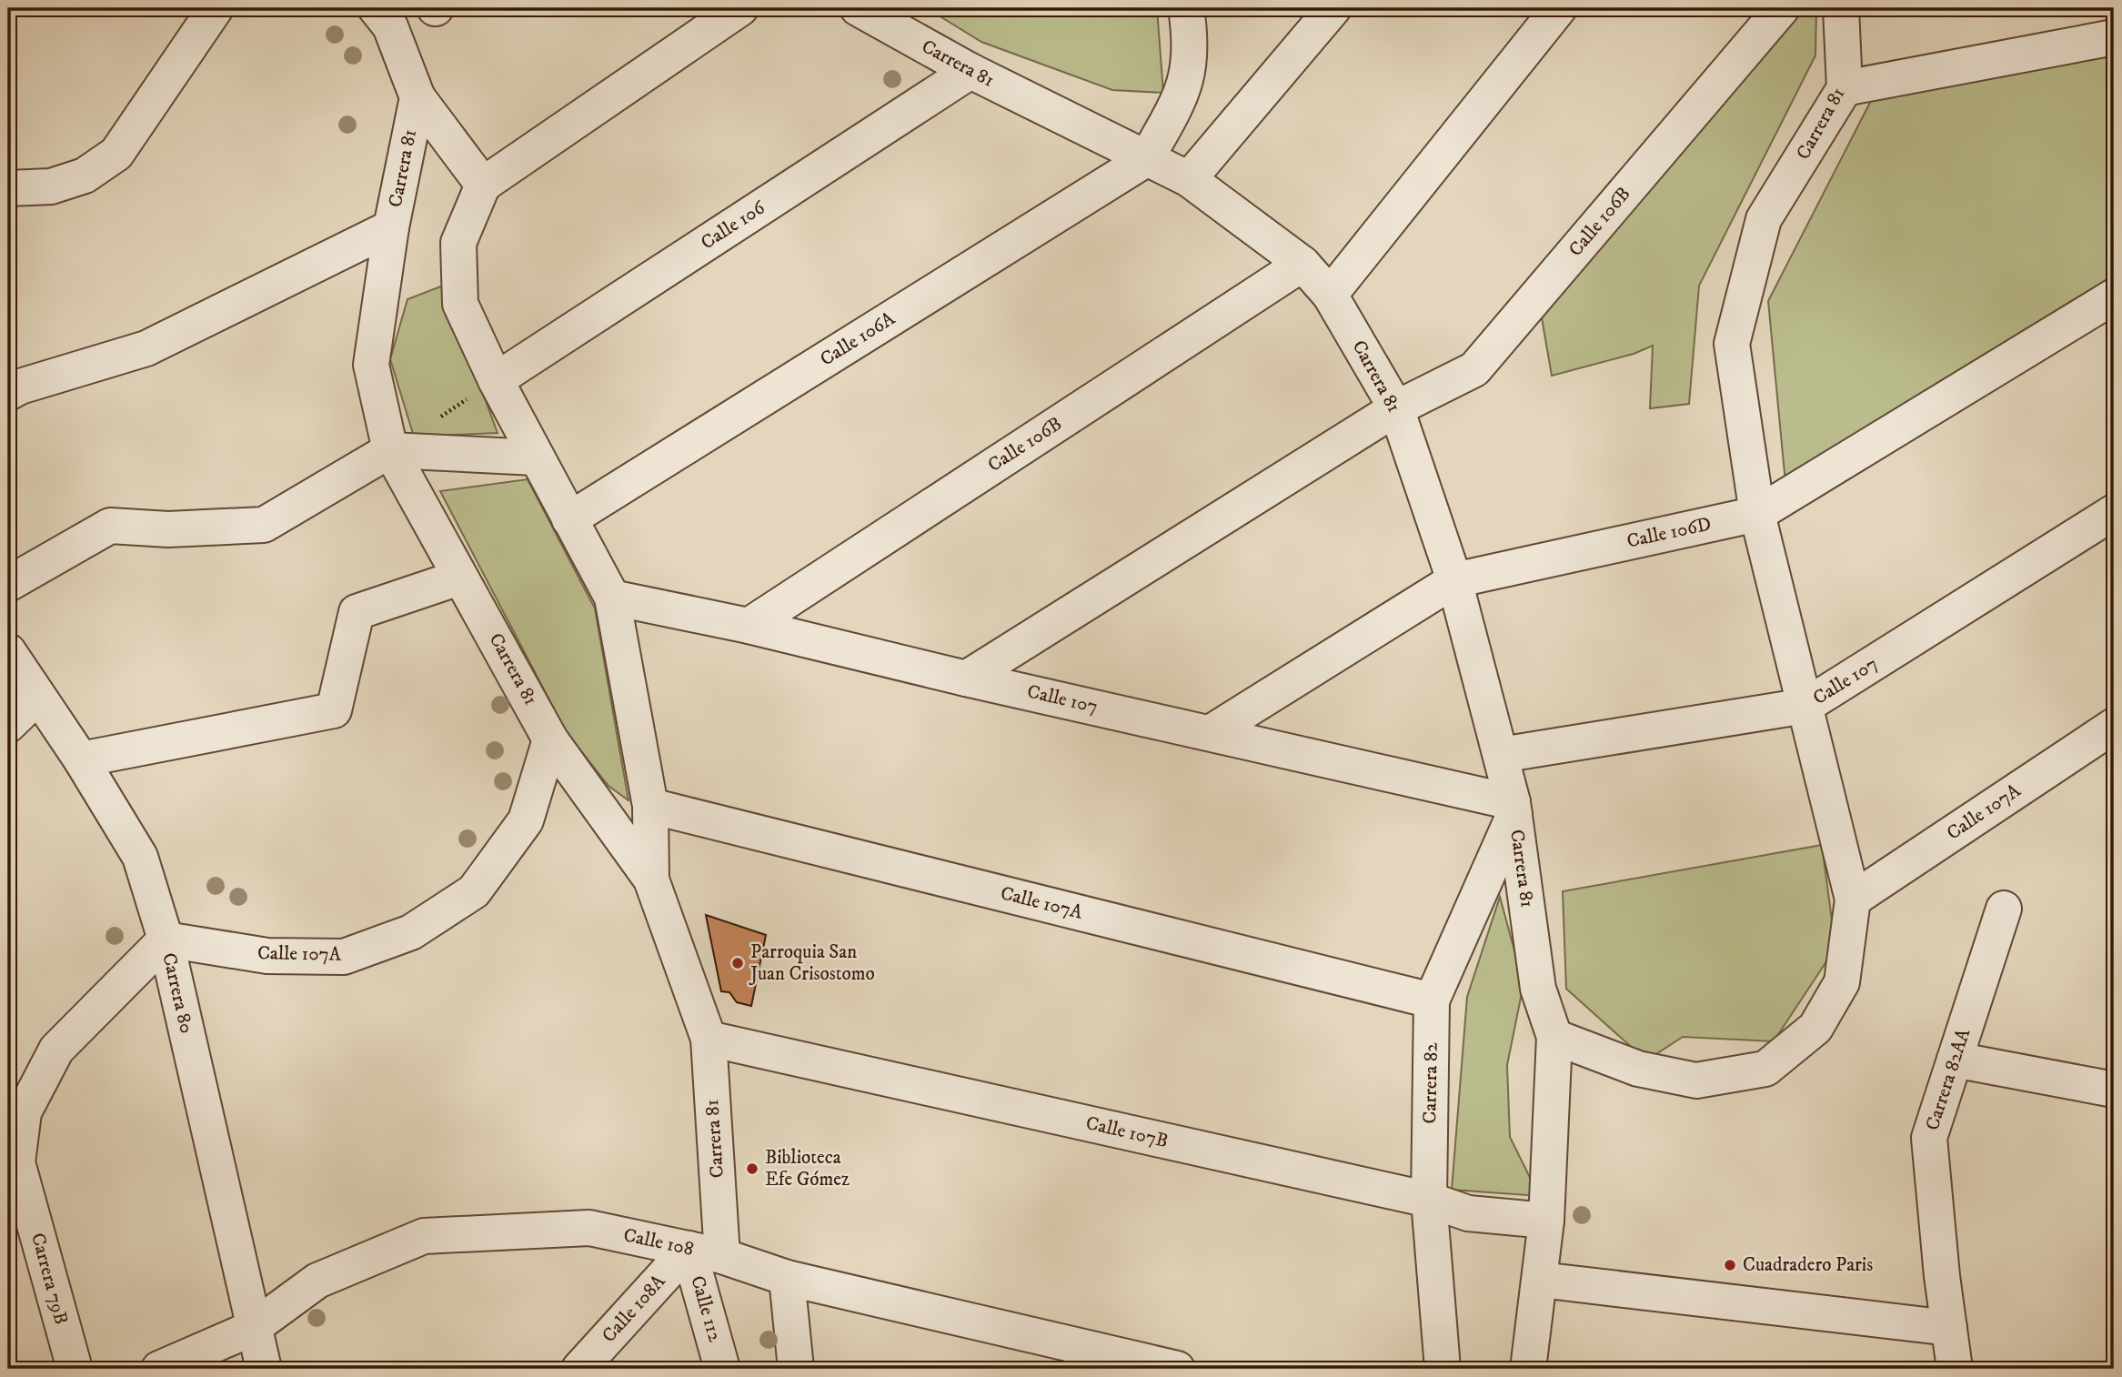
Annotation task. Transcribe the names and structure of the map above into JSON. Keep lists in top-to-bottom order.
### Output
{
  "streets": {
    "street": [
      "Carrera 81",
      "Calle 106B",
      "Calle 106",
      "Calle 106A",
      "Calle 106D",
      "Calle 107",
      "Calle 107A",
      "Carrera 80",
      "Carrera 82AA",
      "Carrera 82",
      "Calle 107B",
      "Calle 108",
      "Carrera 79B",
      "Calle 108A",
      "Calle 112"
    ]
  },
  "crossings": [
    ["Carrera 81", "Calle 106B"],
    ["Carrera 81", "Calle 106"],
    ["Carrera 81", "Calle 106A"],
    ["Carrera 81", "Calle 106D"],
    ["Carrera 81", "Calle 107"],
    ["Carrera 81", "Calle 107A"],
    ["Carrera 81", "Carrera 82"],
    ["Carrera 81", "Calle 107B"],
    ["Carrera 81", "Calle 108"],
    ["Calle 106B", "Calle 107"],
    ["Calle 106D", "Calle 107"],
    ["Calle 107", "Carrera 82"],
    ["Calle 107A", "Carrera 80"],
    ["Calle 107A", "Carrera 82"],
    ["Calle 107A", "Carrera 79B"],
    ["Carrera 80", "Calle 108"],
    ["Carrera 80", "Carrera 79B"],
    ["Carrera 82", "Calle 107B"],
    ["Calle 108", "Calle 108A"],
    ["Calle 108", "Calle 112"],
    ["Calle 108A", "Calle 112"]
  ],
  "places": ["Parroquia San Juan Crisostomo", "Biblioteca Efe Gómez", "Cuadradero Paris"]
}
